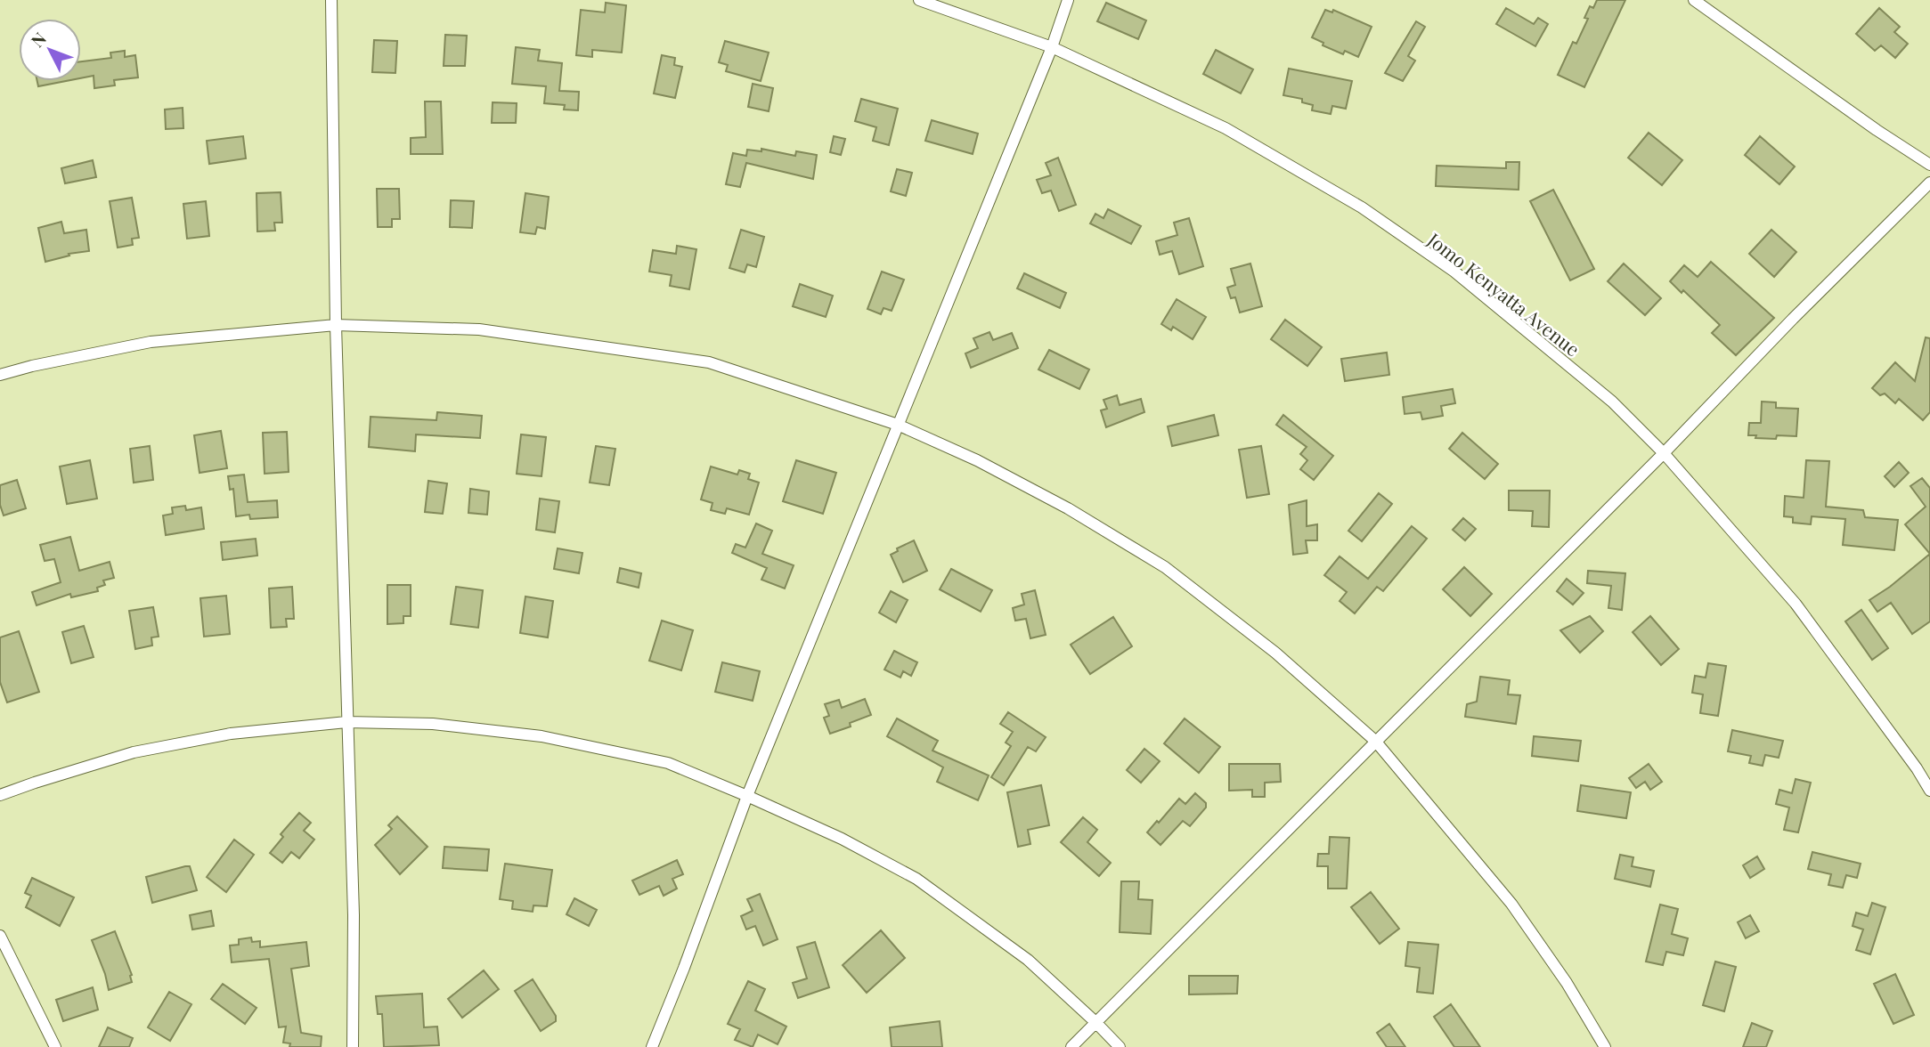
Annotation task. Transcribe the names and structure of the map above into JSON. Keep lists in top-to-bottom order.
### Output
{
  "streets": {
    "street": ["Jomo Kenyatta Avenue"]
  },
  "north": "top left"
}
